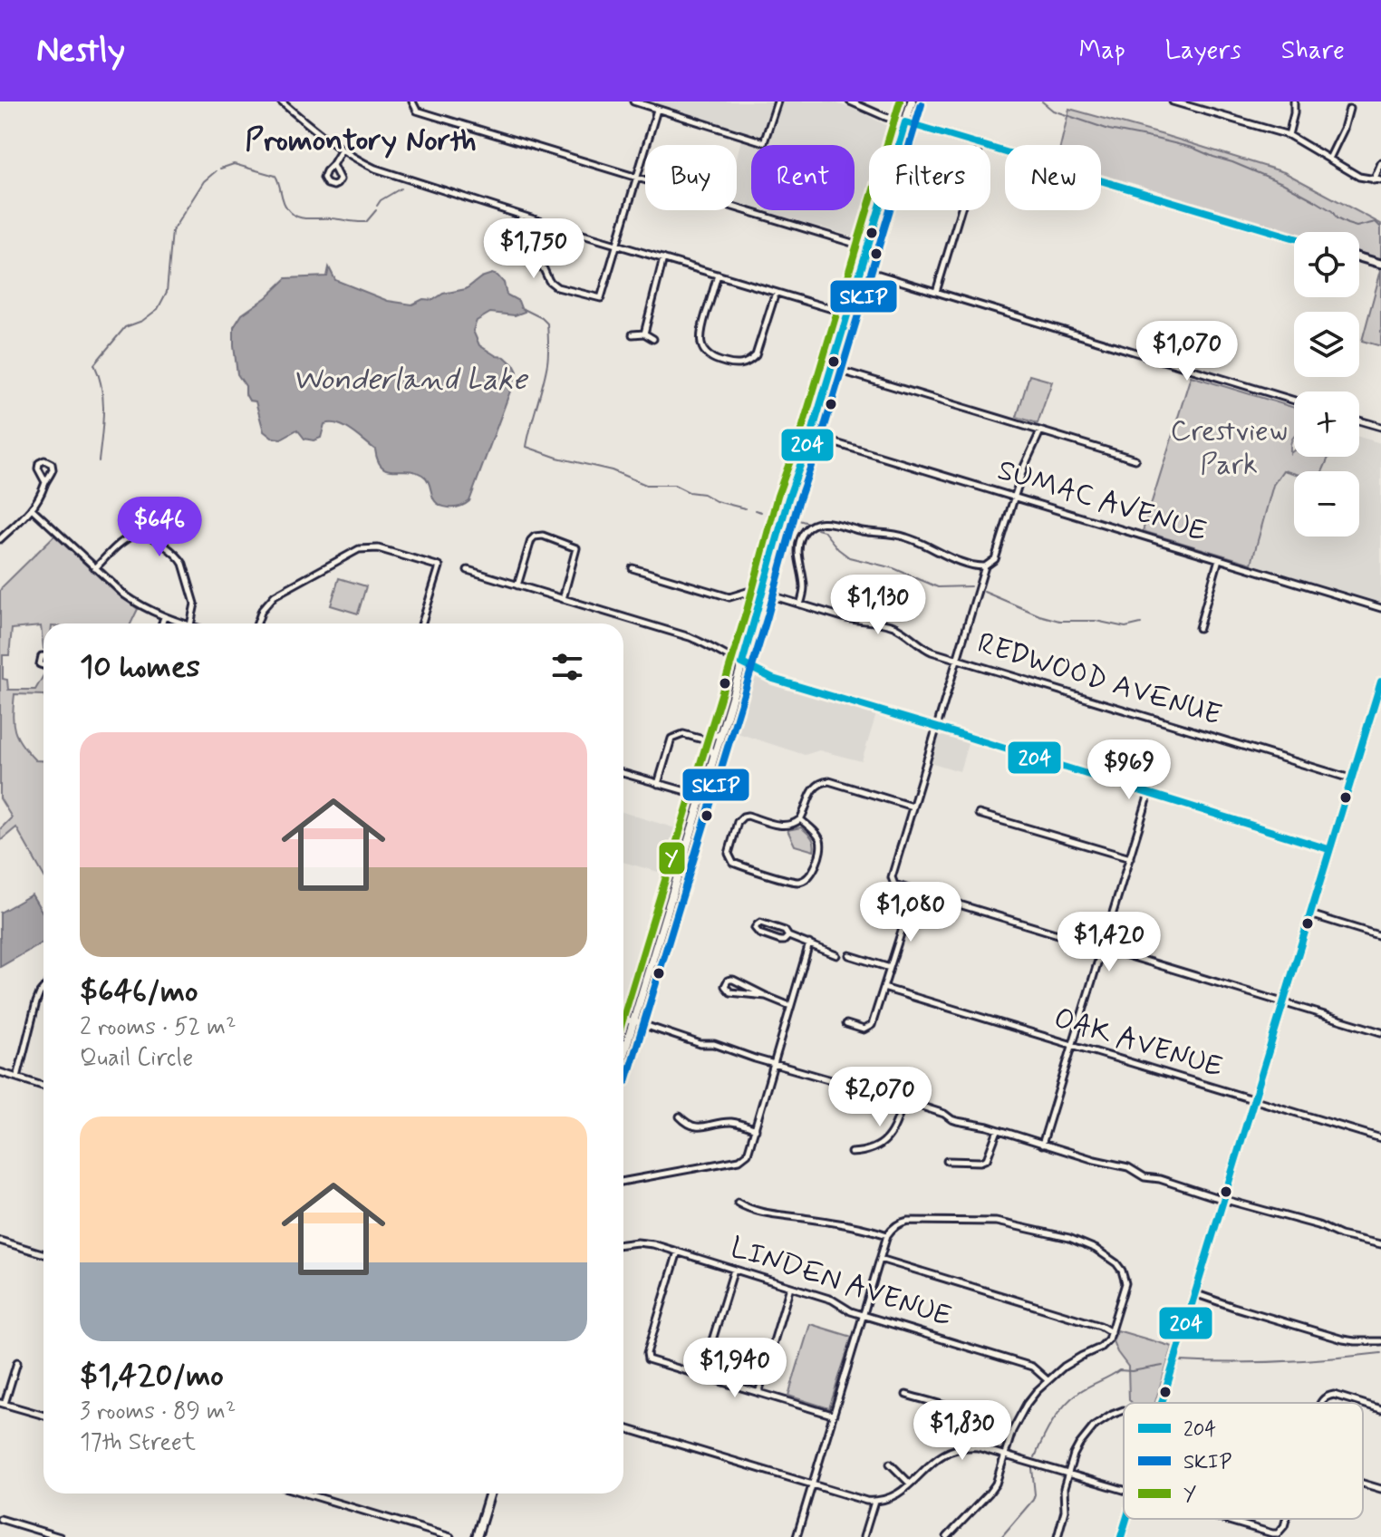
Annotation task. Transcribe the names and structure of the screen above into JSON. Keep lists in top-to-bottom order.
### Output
{
  "streets": {
    "street": [
      "SUMAC AVENUE",
      "REDWOOD AVENUE",
      "OAK AVENUE",
      "LINDEN AVENUE"
    ]
  },
  "districts": ["Promontory North"],
  "water": ["Wonderland Lake"],
  "parks": ["Crestview Park"],
  "lines": ["transit line Y", "transit line SKIP", "transit line 204"],
  "legend": ["204", "SKIP", "Y"],
  "page": {
    "header": "Nestly",
    "nav": ["Map", "Layers", "Share"],
    "chip": [
      "Buy",
      "Rent",
      "Filters",
      "New"
    ],
    "price": [
      "$1,750",
      "$1,070",
      "$646",
      "$1,130",
      "$969",
      "$1,080",
      "$1,420",
      "$2,070",
      "$1,940",
      "$1,830"
    ],
    "map_buttons": ["+", "−"],
    "heading": "10 homes",
    "list": [
      {
        "name": "$646/mo",
        "note": "2 rooms · 52 m² · Quail Circle"
      },
      {
        "name": "$1,420/mo",
        "note": "3 rooms · 89 m² · 17th Street"
      }
    ]
  }
}
